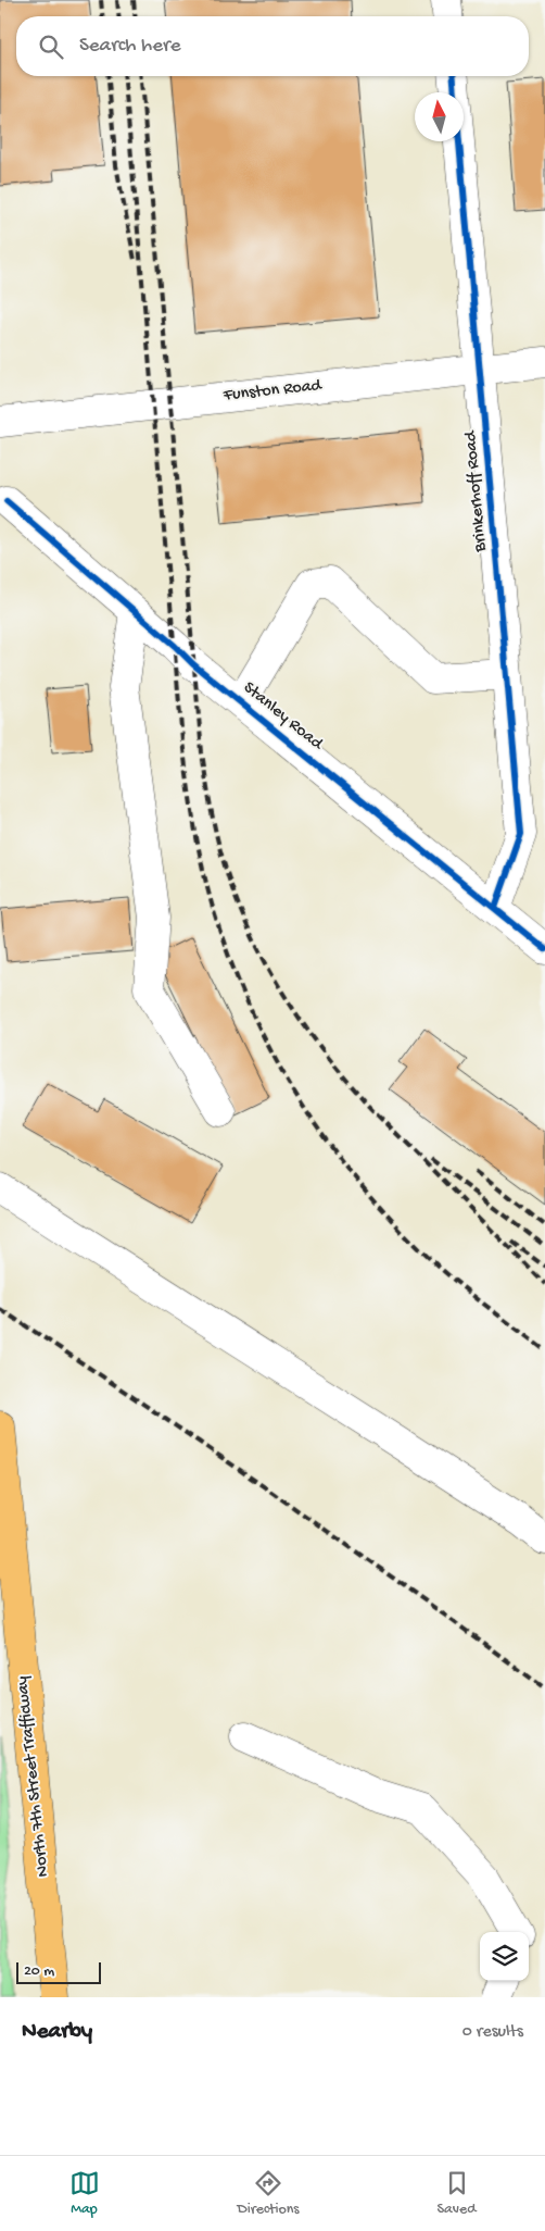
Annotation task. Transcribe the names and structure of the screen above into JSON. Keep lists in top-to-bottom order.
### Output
{
  "streets": {
    "main road": ["North 7th Street Trafficway"],
    "street": ["Funston Road", "Brinkerhoff Road", "Stanley Road"]
  },
  "crossings": [
    ["Funston Road", "Brinkerhoff Road"],
    ["Brinkerhoff Road", "Stanley Road"]
  ],
  "scale_bar": "20 m",
  "north": "top",
  "page": {
    "search": "Search here",
    "scale": "20 m",
    "heading": ["Nearby", "0 results"],
    "nav": ["Map", "Directions", "Saved"]
  }
}
